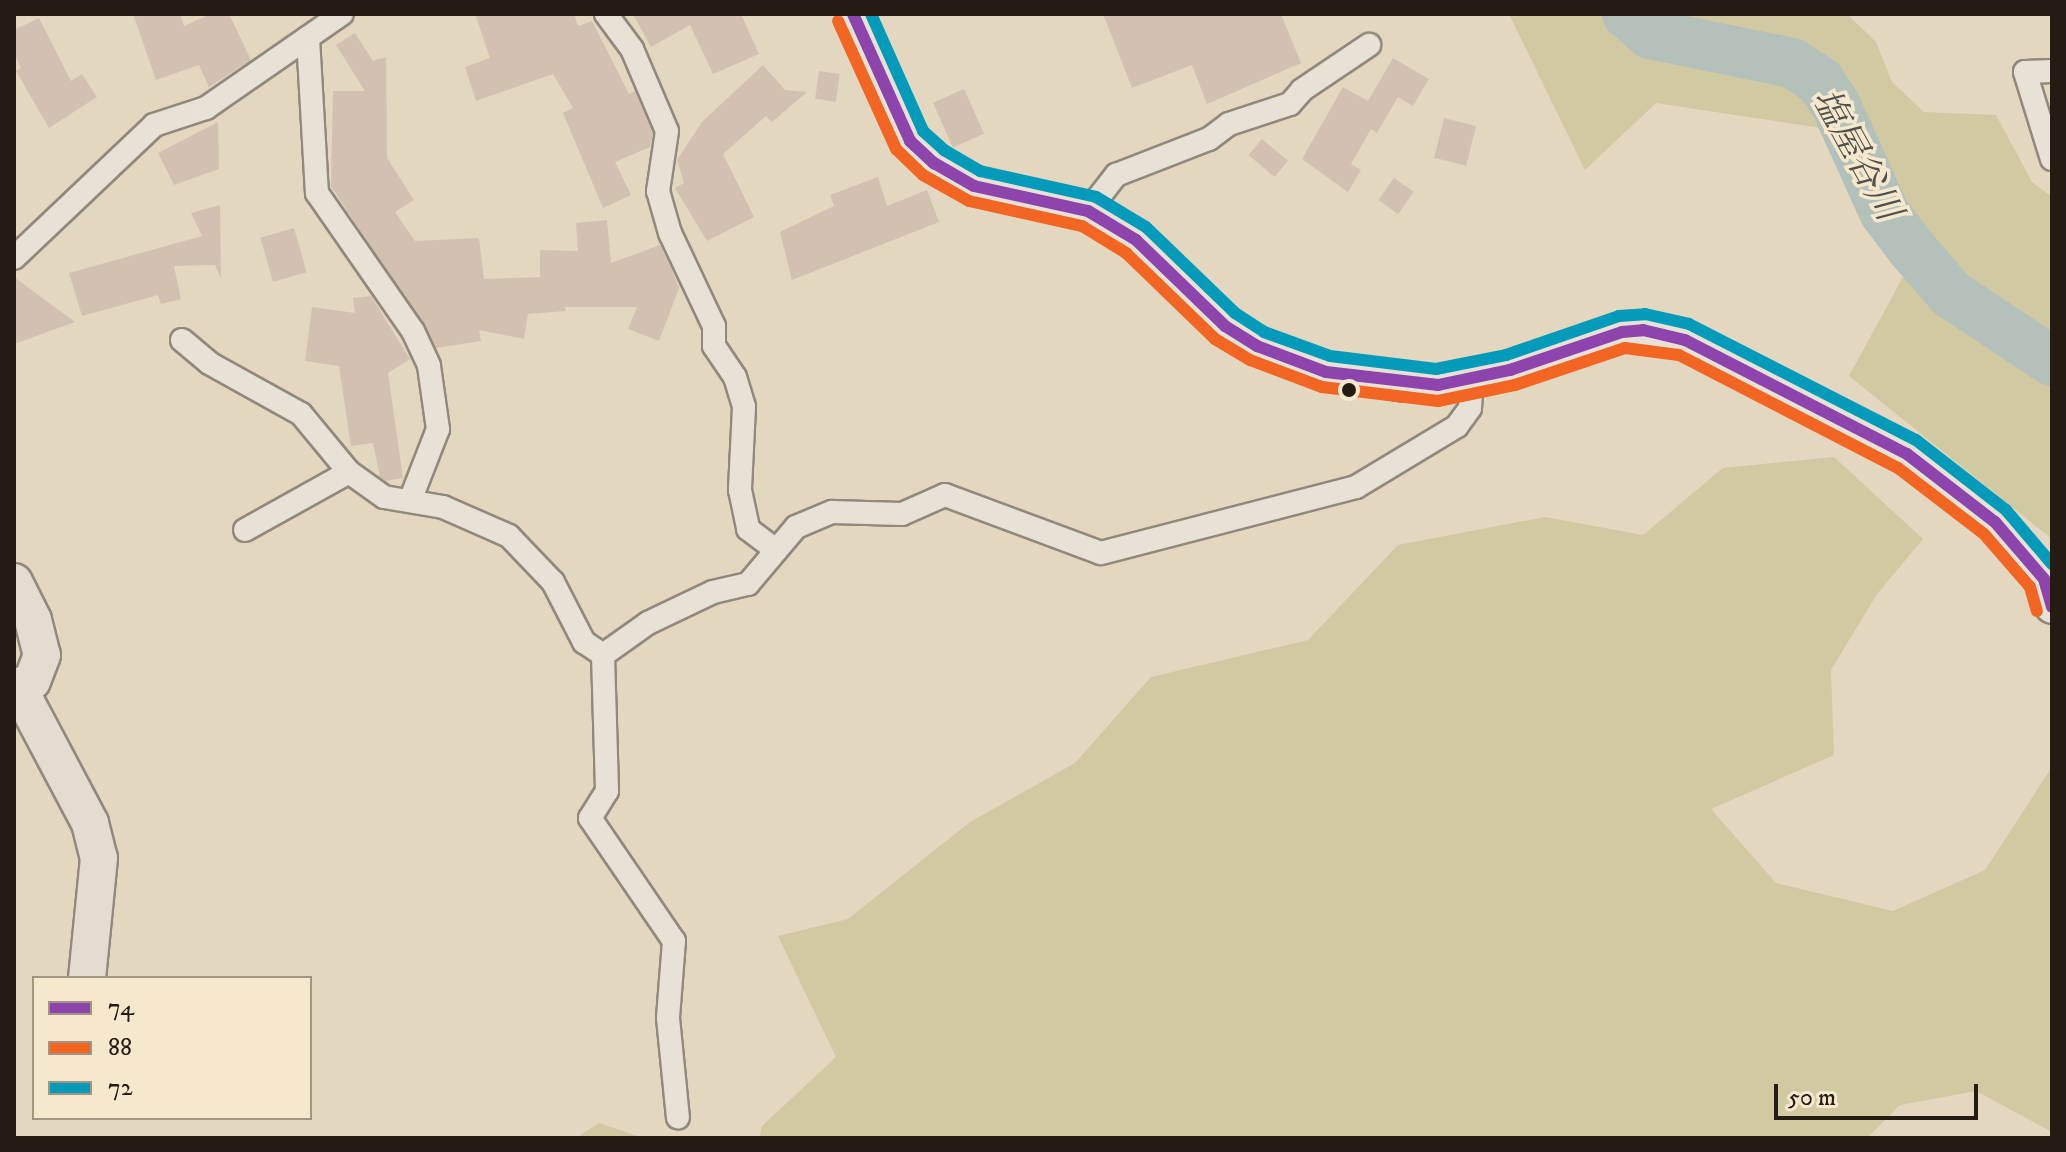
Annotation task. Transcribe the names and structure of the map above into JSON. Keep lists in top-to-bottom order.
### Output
{
  "water": ["塩屋谷川"],
  "lines": ["transit line 74", "transit line 72", "transit line 88"],
  "legend": ["74", "88", "72"],
  "scale_bar": "50 m"
}
